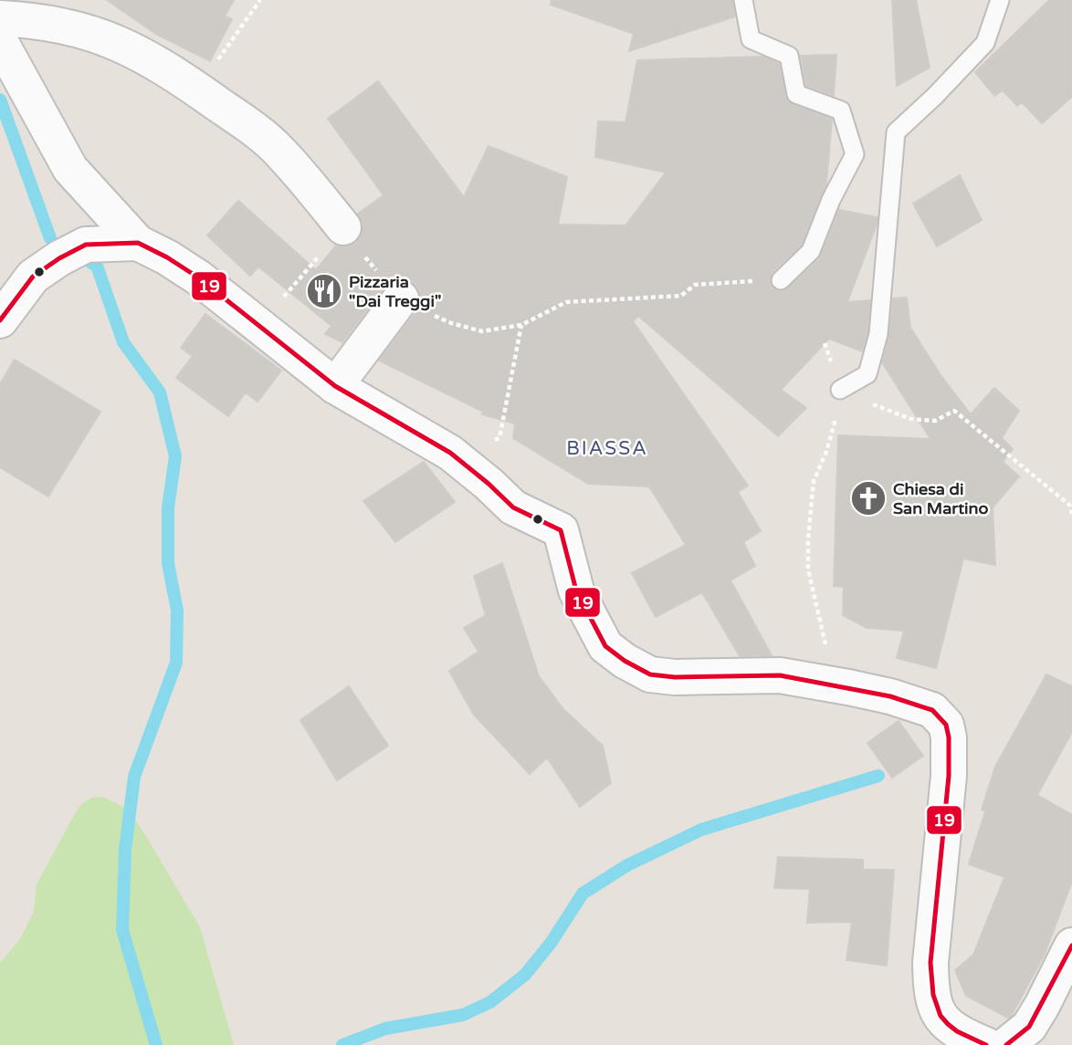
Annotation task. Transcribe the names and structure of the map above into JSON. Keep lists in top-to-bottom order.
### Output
{
  "districts": ["BIASSA"],
  "places": {
    "restaurant": ["Pizzaria \"Dai Treggi\""],
    "church": ["Chiesa di San Martino"]
  },
  "lines": ["transit line 19"]
}
